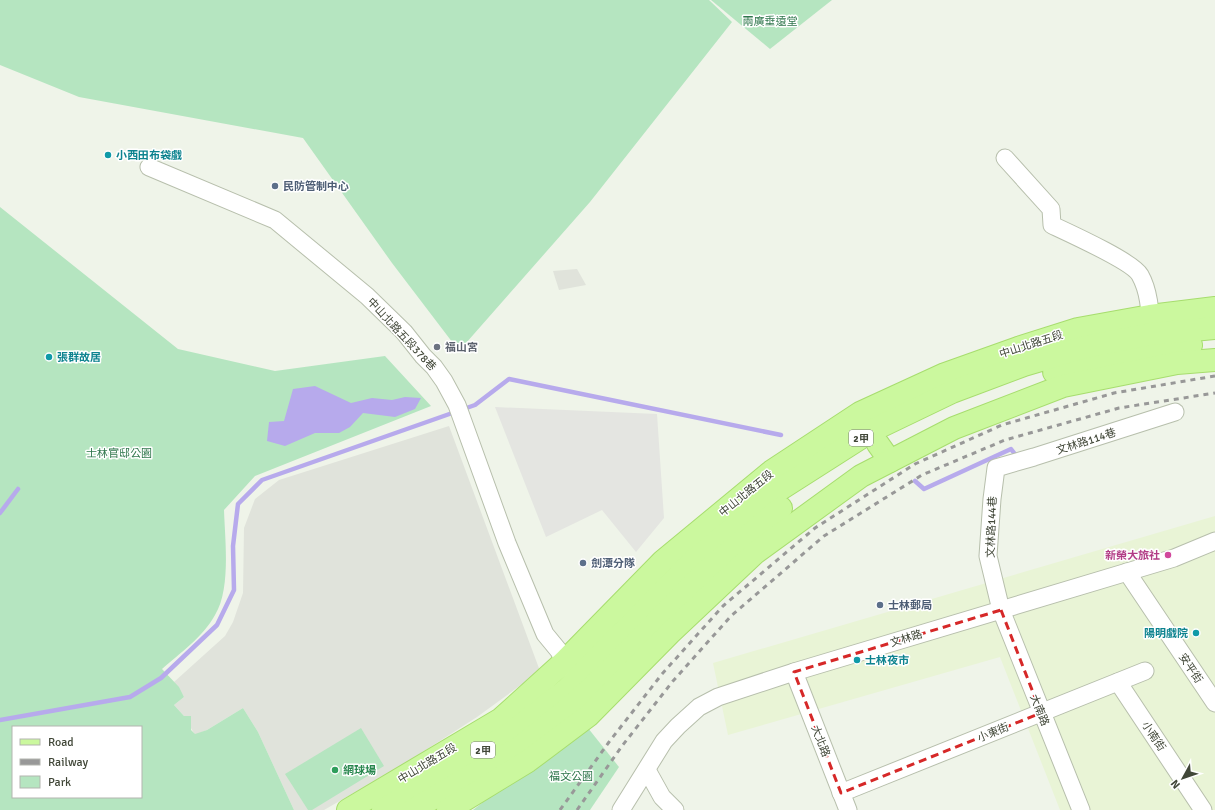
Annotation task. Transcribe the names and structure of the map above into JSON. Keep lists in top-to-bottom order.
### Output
{
  "streets": {
    "main road": ["中山北路五段", "2甲"],
    "street": [
      "中山北路五段378巷",
      "文林路114巷",
      "文林路144巷",
      "文林路",
      "安平街",
      "大南路",
      "小東街",
      "小南街",
      "大北路"
    ]
  },
  "crossings": [
    ["中山北路五段378巷", "中山北路五段"],
    ["文林路114巷", "文林路144巷"],
    ["文林路144巷", "文林路"],
    ["文林路144巷", "大南路"],
    ["文林路", "安平街"],
    ["文林路", "大南路"],
    ["文林路", "大北路"],
    ["大南路", "小東街"],
    ["小東街", "小南街"],
    ["小東街", "大北路"]
  ],
  "parks": ["兩廣垂遠堂", "士林官邸公園", "福文公園"],
  "places": [
    "小西田布袋戲",
    "民防管制中心",
    "福山宮",
    "張群故居",
    "新榮大旅社",
    "劍潭分隊",
    "士林郵局",
    "陽明戲院",
    "士林夜市",
    "網球場"
  ],
  "legend": ["Road", "Railway", "Park"],
  "north": "bottom left"
}
